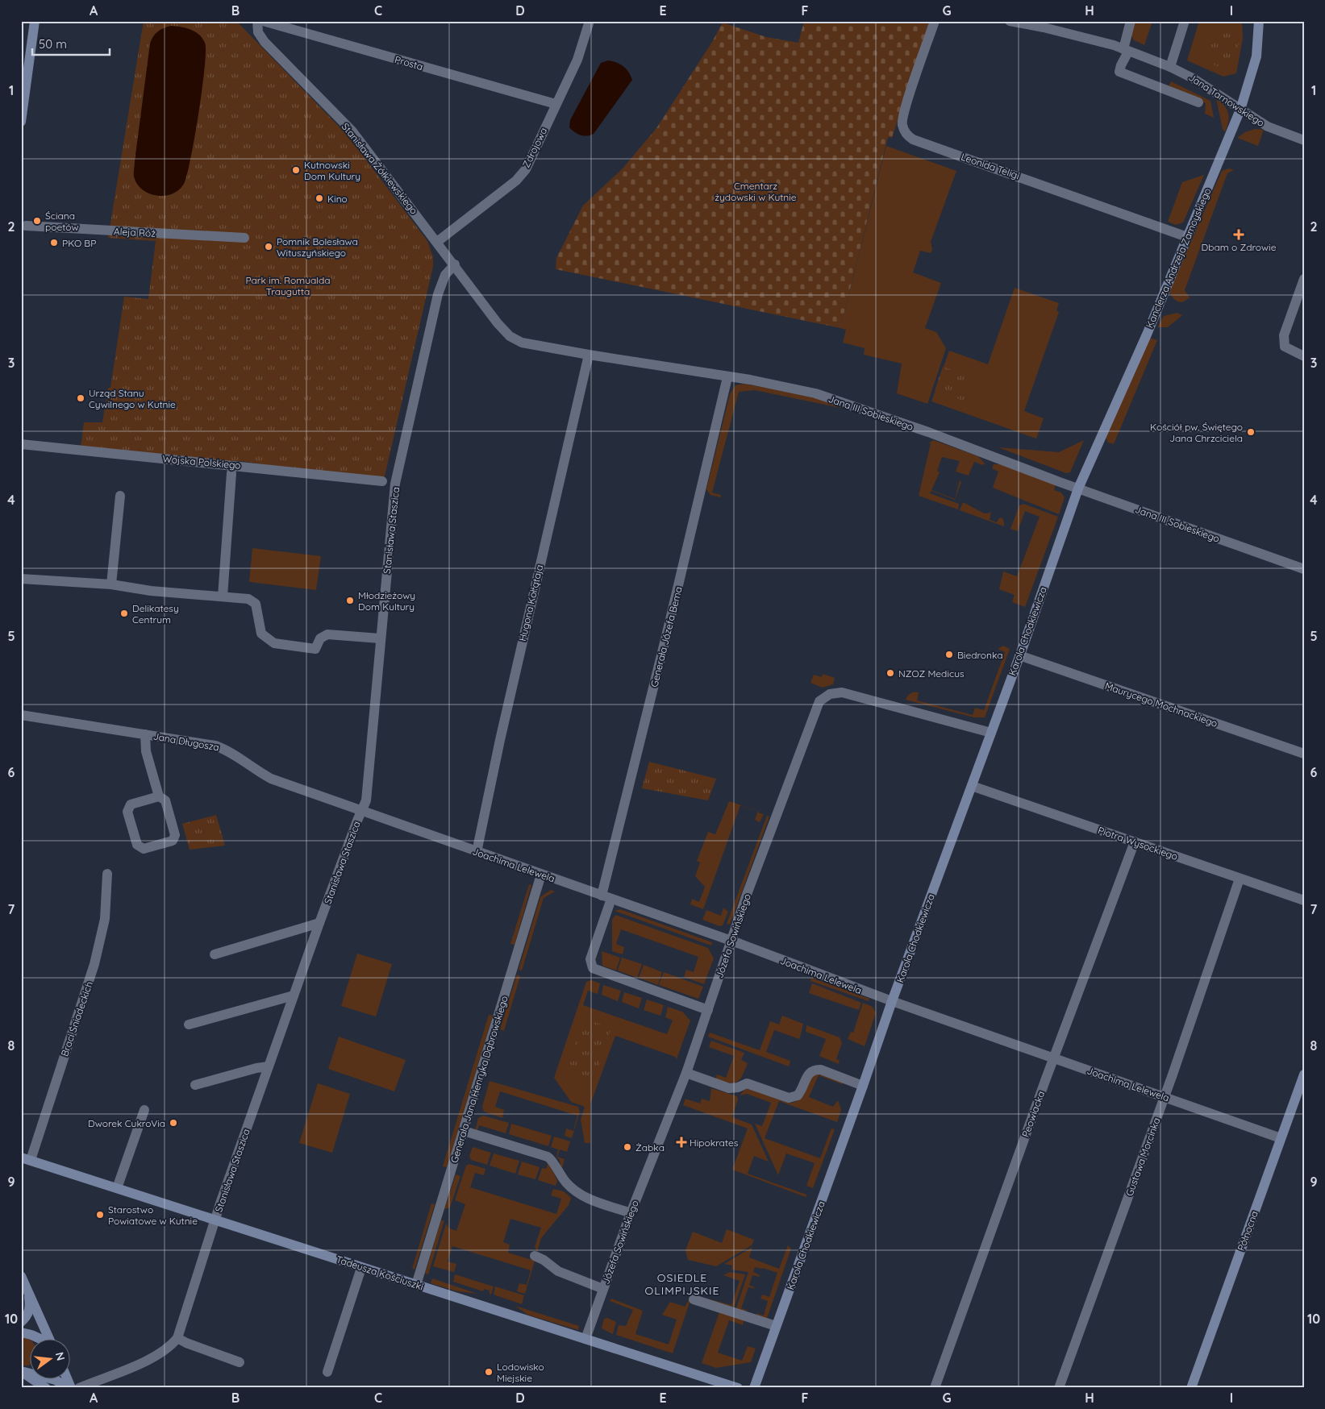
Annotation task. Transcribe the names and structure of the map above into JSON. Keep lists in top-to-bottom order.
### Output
{
  "streets": {
    "street": [
      "Prosta",
      "Jana Tarnowskiego",
      "Zdrojowa",
      "Leonida Teligi",
      "Stanisława Żółkiewskiego",
      "Aleja Róż",
      "Kanclerza Andrzeja Zamoyskiego",
      "Jana III Sobieskiego",
      "Wojska Polskiego",
      "Stanisława Staszica",
      "Hugona Kołłątaja",
      "Karola Chodkiewicza",
      "Generała Józefa Bema",
      "Maurycego Mochnackiego",
      "Jana Długosza",
      "Piotra Wysockiego",
      "Joachima Lelewela",
      "Józefa Sowińskiego",
      "Braci Śniadeckich",
      "Generała Jana Henryka Dąbrowskiego",
      "Peowiacka",
      "Gustawa Morcinka",
      "Północna",
      "Tadeusza Kościuszki"
    ]
  },
  "crossings": [
    ["Prosta", "Zdrojowa"],
    ["Jana Tarnowskiego", "Kanclerza Andrzeja Zamoyskiego"],
    ["Zdrojowa", "Stanisława Żółkiewskiego"],
    ["Leonida Teligi", "Kanclerza Andrzeja Zamoyskiego"],
    ["Stanisława Żółkiewskiego", "Jana III Sobieskiego"],
    ["Stanisława Żółkiewskiego", "Stanisława Staszica"],
    ["Kanclerza Andrzeja Zamoyskiego", "Jana III Sobieskiego"],
    ["Kanclerza Andrzeja Zamoyskiego", "Karola Chodkiewicza"],
    ["Jana III Sobieskiego", "Stanisława Staszica"],
    ["Jana III Sobieskiego", "Hugona Kołłątaja"],
    ["Jana III Sobieskiego", "Karola Chodkiewicza"],
    ["Jana III Sobieskiego", "Generała Józefa Bema"],
    ["Stanisława Staszica", "Jana Długosza"],
    ["Stanisława Staszica", "Joachima Lelewela"],
    ["Stanisława Staszica", "Tadeusza Kościuszki"],
    ["Hugona Kołłątaja", "Joachima Lelewela"],
    ["Karola Chodkiewicza", "Maurycego Mochnackiego"],
    ["Karola Chodkiewicza", "Piotra Wysockiego"],
    ["Karola Chodkiewicza", "Joachima Lelewela"],
    ["Karola Chodkiewicza", "Józefa Sowińskiego"],
    ["Generała Józefa Bema", "Joachima Lelewela"],
    ["Generała Józefa Bema", "Józefa Sowińskiego"],
    ["Jana Długosza", "Joachima Lelewela"],
    ["Piotra Wysockiego", "Peowiacka"],
    ["Piotra Wysockiego", "Gustawa Morcinka"],
    ["Joachima Lelewela", "Józefa Sowińskiego"],
    ["Joachima Lelewela", "Generała Jana Henryka Dąbrowskiego"],
    ["Joachima Lelewela", "Peowiacka"],
    ["Joachima Lelewela", "Gustawa Morcinka"],
    ["Joachima Lelewela", "Północna"],
    ["Józefa Sowińskiego", "Tadeusza Kościuszki"],
    ["Braci Śniadeckich", "Tadeusza Kościuszki"],
    ["Generała Jana Henryka Dąbrowskiego", "Tadeusza Kościuszki"]
  ],
  "districts": ["OSIEDLE OLIMPIJSKIE"],
  "parks": ["Cmentarz żydowski w Kutnie", "Park im. Romualda Traugutta"],
  "places": {
    "other": [
      "Kutnowski Dom Kultury",
      "Kino",
      "Ściana poetów",
      "PKO BP",
      "Pomnik Bolesława Wituszyńskiego",
      "Urząd Stanu Cywilnego w Kutnie",
      "Kościół pw. Świętego Jana Chrzciciela",
      "Młodzieżowy Dom Kultury",
      "Delikatesy Centrum",
      "Biedronka",
      "NZOZ Medicus",
      "Dworek CukroVia",
      "Żabka",
      "Starostwo Powiatowe w Kutnie",
      "Lodowisko Miejskie"
    ],
    "health": ["Dbam o Zdrowie", "Hipokrates"]
  },
  "scale_bar": "50 m",
  "north": "right",
  "grid": {
    "columns": [
      "A",
      "B",
      "C",
      "D",
      "E",
      "F",
      "G",
      "H",
      "I"
    ],
    "rows": [
      "1",
      "2",
      "3",
      "4",
      "5",
      "6",
      "7",
      "8",
      "9",
      "10"
    ]
  }
}
